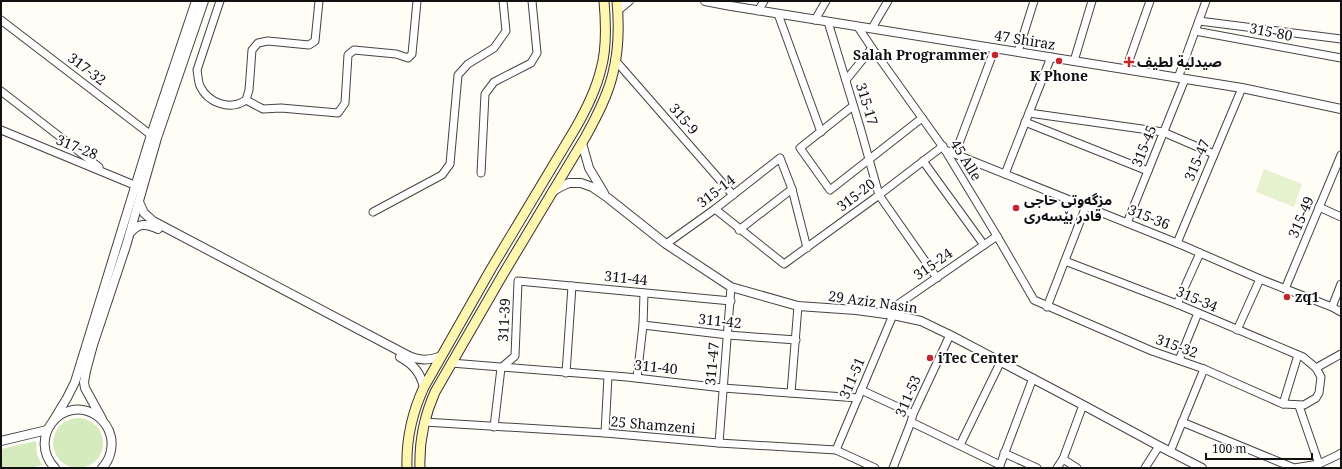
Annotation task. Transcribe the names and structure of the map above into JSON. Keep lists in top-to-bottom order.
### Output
{
  "streets": {
    "street": [
      "315-80",
      "47 Shiraz",
      "317-32",
      "315-17",
      "315-9",
      "315-45",
      "317-28",
      "45 Alle",
      "315-47",
      "315-14",
      "315-20",
      "315-36",
      "315-49",
      "315-24",
      "311-44",
      "315-34",
      "29 Aziz Nasin",
      "311-39",
      "311-42",
      "315-32",
      "311-47",
      "311-40",
      "311-51",
      "311-53",
      "25 Shamzeni"
    ]
  },
  "crossings": [
    ["315-80", "315-45"],
    ["47 Shiraz", "315-17"],
    ["47 Shiraz", "315-45"],
    ["47 Shiraz", "45 Alle"],
    ["47 Shiraz", "315-47"],
    ["315-17", "315-20"],
    ["315-17", "315-24"],
    ["315-9", "315-14"],
    ["315-45", "315-36"],
    ["45 Alle", "315-20"],
    ["45 Alle", "315-36"],
    ["45 Alle", "315-24"],
    ["45 Alle", "315-32"],
    ["315-47", "315-36"],
    ["315-14", "29 Aziz Nasin"],
    ["315-20", "315-36"],
    ["315-36", "315-49"],
    ["315-24", "29 Aziz Nasin"],
    ["311-44", "311-39"],
    ["311-44", "311-47"],
    ["29 Aziz Nasin", "311-47"],
    ["29 Aziz Nasin", "311-51"],
    ["29 Aziz Nasin", "311-53"],
    ["311-39", "311-40"],
    ["311-42", "311-47"],
    ["311-47", "311-40"],
    ["311-47", "25 Shamzeni"],
    ["311-40", "311-51"],
    ["311-51", "25 Shamzeni"]
  ],
  "places": {
    "other": [
      "Salah Programmer",
      "K Phone",
      "مزگەوتی حاجی قادر بێسەری",
      "zq1",
      "iTec Center"
    ],
    "health": ["صیدلیة لطیف"]
  },
  "scale_bar": "100 m"
}
